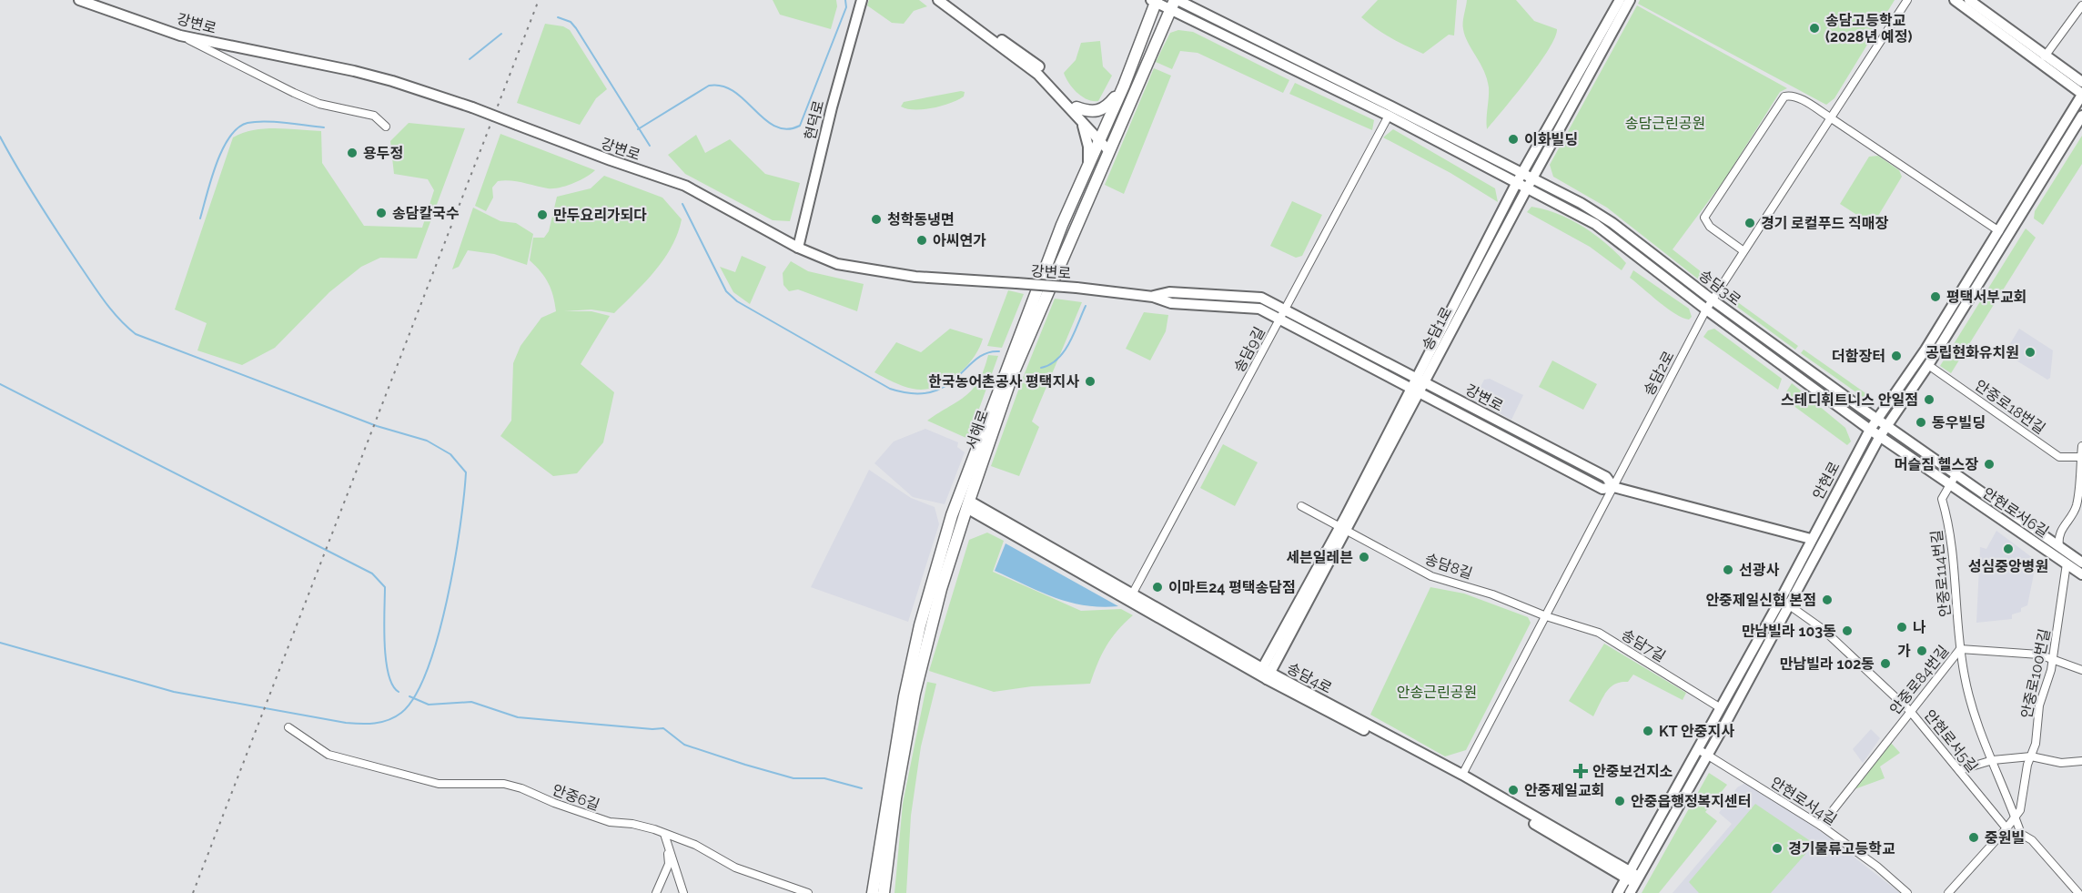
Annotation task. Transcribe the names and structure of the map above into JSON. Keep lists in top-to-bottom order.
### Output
{
  "streets": {
    "main road": [
      "강변로",
      "현덕로",
      "송담3로",
      "송담1로",
      "서해로",
      "안현로",
      "안현로서6길",
      "송담4로"
    ],
    "street": [
      "송담9길",
      "송담2로",
      "안중로18번길",
      "송담8길",
      "안중로114번길",
      "송담7길",
      "안중로100번길",
      "안중로84번길",
      "안현로서5길",
      "안중6길",
      "안현로서4길"
    ]
  },
  "crossings": [
    ["강변로", "현덕로"],
    ["강변로", "송담1로"],
    ["강변로", "송담9길"],
    ["강변로", "송담2로"],
    ["강변로", "안현로"],
    ["송담3로", "송담1로"],
    ["송담3로", "송담9길"],
    ["송담3로", "송담2로"],
    ["송담3로", "서해로"],
    ["송담3로", "안현로"],
    ["송담3로", "안현로서6길"],
    ["송담3로", "안중로114번길"],
    ["송담1로", "송담8길"],
    ["송담1로", "송담4로"],
    ["송담9길", "송담4로"],
    ["송담2로", "송담8길"],
    ["송담2로", "송담7길"],
    ["송담2로", "송담4로"],
    ["안중로18번길", "안현로"],
    ["서해로", "송담4로"],
    ["안현로", "안현로서6길"],
    ["안현로", "송담7길"],
    ["안현로", "송담4로"],
    ["안현로", "안현로서5길"],
    ["안현로", "안현로서4길"],
    ["안현로서6길", "안중로114번길"],
    ["안현로서6길", "안중로100번길"],
    ["송담8길", "송담7길"],
    ["안중로114번길", "안중로100번길"],
    ["안중로114번길", "안중로84번길"],
    ["안중로100번길", "안중로84번길"],
    ["안중로84번길", "안현로서5길"],
    ["안중로84번길", "안현로서4길"]
  ],
  "parks": ["송담근린공원", "안송근린공원"],
  "places": {
    "other": [
      "송담고등학교 (2028년 예정)",
      "이화빌딩",
      "용두정",
      "송담칼국수",
      "만두요리가되다",
      "청학동냉면",
      "경기 로컬푸드 직매장",
      "아씨연가",
      "평택서부교회",
      "공립현화유치원",
      "더함장터",
      "한국농어촌공사 평택지사",
      "스테디휘트니스 안일점",
      "동우빌딩",
      "머슬짐 헬스장",
      "성심중앙병원",
      "세븐일레븐",
      "선광사",
      "이마트24 평택송담점",
      "안중제일신협 본점",
      "나",
      "만남빌라 103동",
      "가",
      "만남빌라 102동",
      "KT 안중지사",
      "안중제일교회",
      "안중읍행정복지센터",
      "중원빌",
      "경기물류고등학교"
    ],
    "health": ["안중보건지소"]
  }
}
